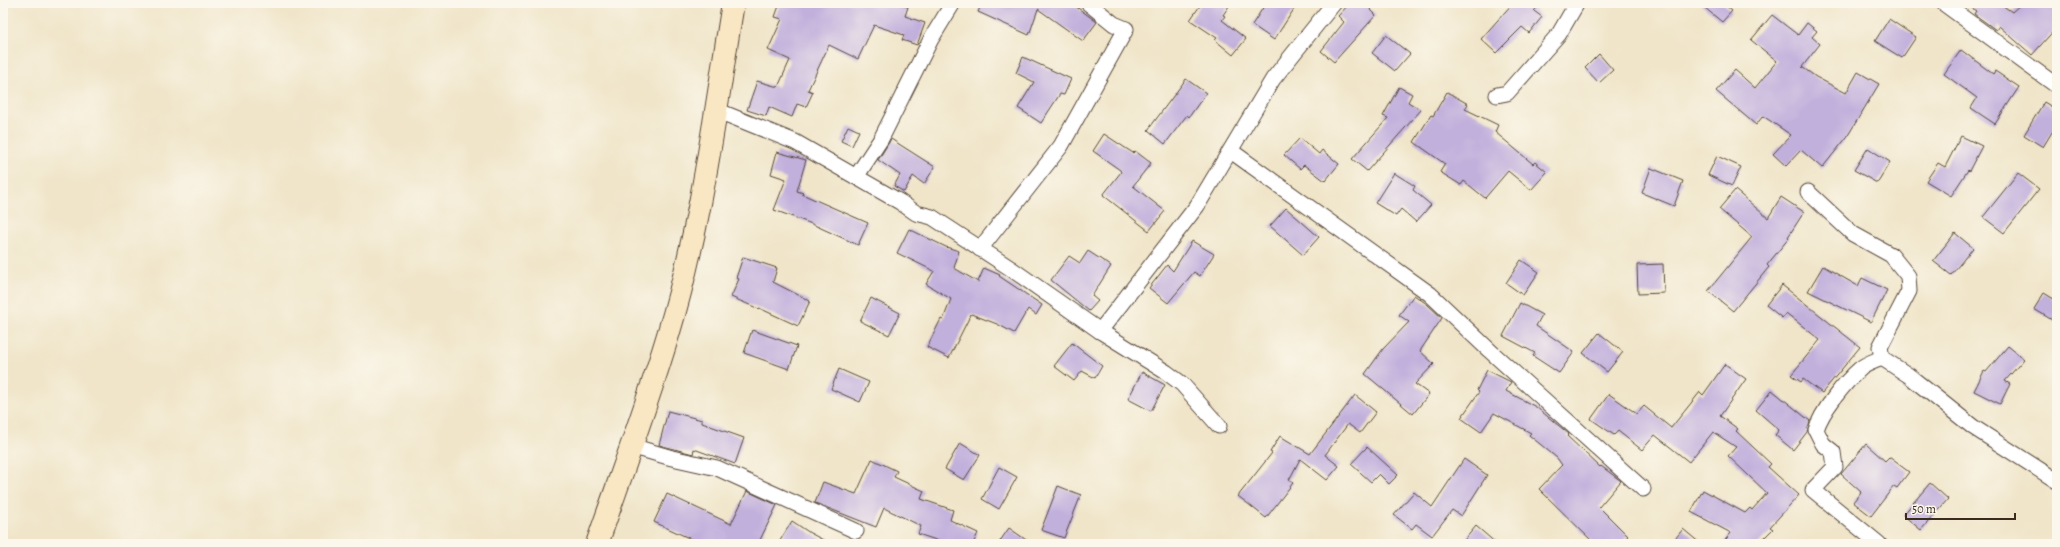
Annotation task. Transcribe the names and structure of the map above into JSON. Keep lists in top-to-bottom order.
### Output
{
  "scale_bar": "50 m"
}
